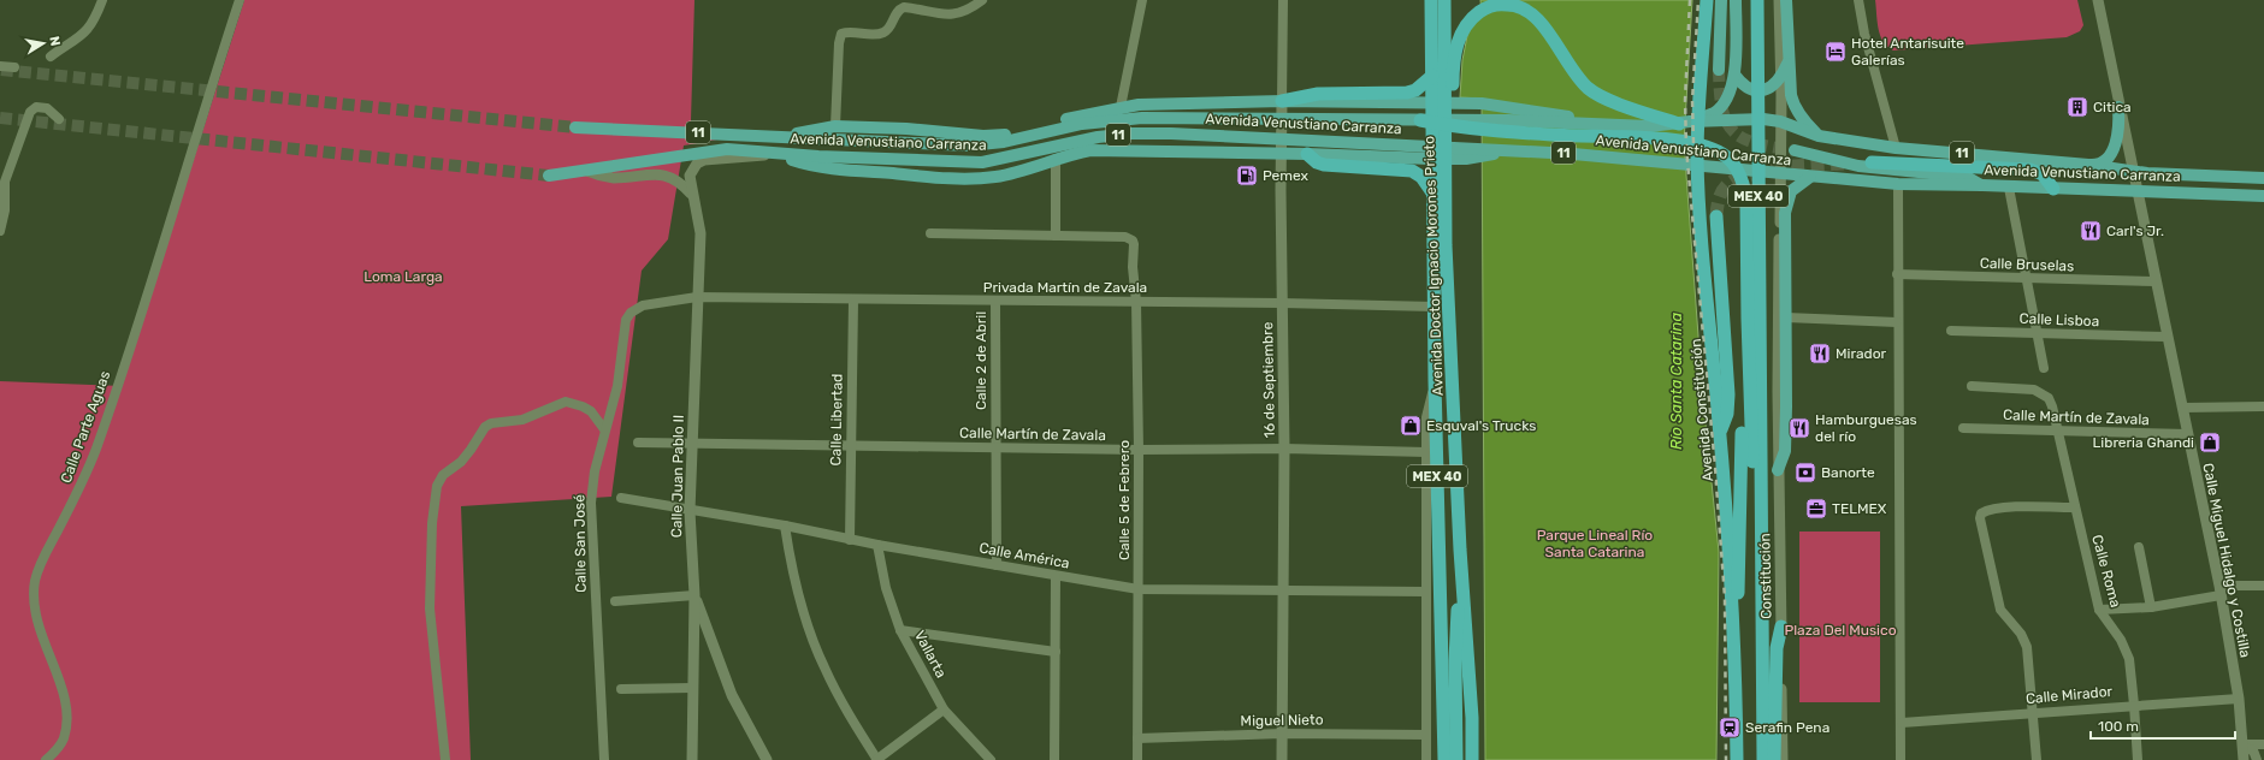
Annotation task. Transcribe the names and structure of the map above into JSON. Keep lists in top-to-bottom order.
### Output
{
  "streets": {
    "highway": ["MEX 40", "Avenida Doctor Ignacio Morones Prieto", "Avenida Constitución"],
    "main road": ["Avenida Venustiano Carranza", "11"],
    "street": [
      "Calle Bruselas",
      "Privada Martín de Zavala",
      "Calle Lisboa",
      "Calle 2 de Abril",
      "16 de Septiembre",
      "Calle Martín de Zavala",
      "Calle Libertad",
      "Calle Parte Aguas",
      "Calle Juan Pablo II",
      "Calle 5 de Febrero",
      "Calle San José",
      "Calle América",
      "Calle Miguel Hidalgo y Costilla",
      "Calle Roma",
      "Constitución",
      "Vallarta",
      "Calle Mirador",
      "Miguel Nieto"
    ]
  },
  "crossings": [
    ["Avenida Venustiano Carranza", "Calle Juan Pablo II"],
    ["Avenida Venustiano Carranza", "Calle Miguel Hidalgo y Costilla"],
    ["MEX 40", "Avenida Doctor Ignacio Morones Prieto"],
    ["Calle Bruselas", "Calle Miguel Hidalgo y Costilla"],
    ["Avenida Doctor Ignacio Morones Prieto", "Privada Martín de Zavala"],
    ["Privada Martín de Zavala", "Calle 2 de Abril"],
    ["Privada Martín de Zavala", "16 de Septiembre"],
    ["Privada Martín de Zavala", "Calle Libertad"],
    ["Privada Martín de Zavala", "Calle Juan Pablo II"],
    ["Privada Martín de Zavala", "Calle 5 de Febrero"],
    ["Privada Martín de Zavala", "Calle San José"],
    ["Calle Lisboa", "Calle Miguel Hidalgo y Costilla"],
    ["Calle 2 de Abril", "Calle Martín de Zavala"],
    ["Calle 2 de Abril", "Calle América"],
    ["16 de Septiembre", "Calle Martín de Zavala"],
    ["16 de Septiembre", "Calle América"],
    ["16 de Septiembre", "Miguel Nieto"],
    ["Calle Martín de Zavala", "Calle Libertad"],
    ["Calle Martín de Zavala", "Calle Juan Pablo II"],
    ["Calle Martín de Zavala", "Calle 5 de Febrero"],
    ["Calle Martín de Zavala", "Calle Miguel Hidalgo y Costilla"],
    ["Calle Martín de Zavala", "Calle Roma"],
    ["Calle Libertad", "Calle América"],
    ["Calle Juan Pablo II", "Calle San José"],
    ["Calle Juan Pablo II", "Calle América"],
    ["Calle 5 de Febrero", "Calle América"],
    ["Calle 5 de Febrero", "Miguel Nieto"],
    ["Calle América", "Vallarta"],
    ["Calle Miguel Hidalgo y Costilla", "Calle Mirador"],
    ["Calle Roma", "Calle Mirador"]
  ],
  "water": ["Río Santa Catarina"],
  "parks": ["Loma Larga", "Parque Lineal Río Santa Catarina", "Plaza Del Musico"],
  "places": {
    "hotel": ["Hotel Antarisuite Galerías"],
    "building": ["Citica"],
    "fuel station": ["Pemex"],
    "restaurant": ["Carl's Jr.", "Mirador", "Hamburguesas del río"],
    "shop": ["Esquval's Trucks", "Libreria Ghandi"],
    "bank": ["Banorte"],
    "office": ["TELMEX"],
    "station": ["Serafin Pena"]
  },
  "scale_bar": "100 m",
  "north": "right"
}
